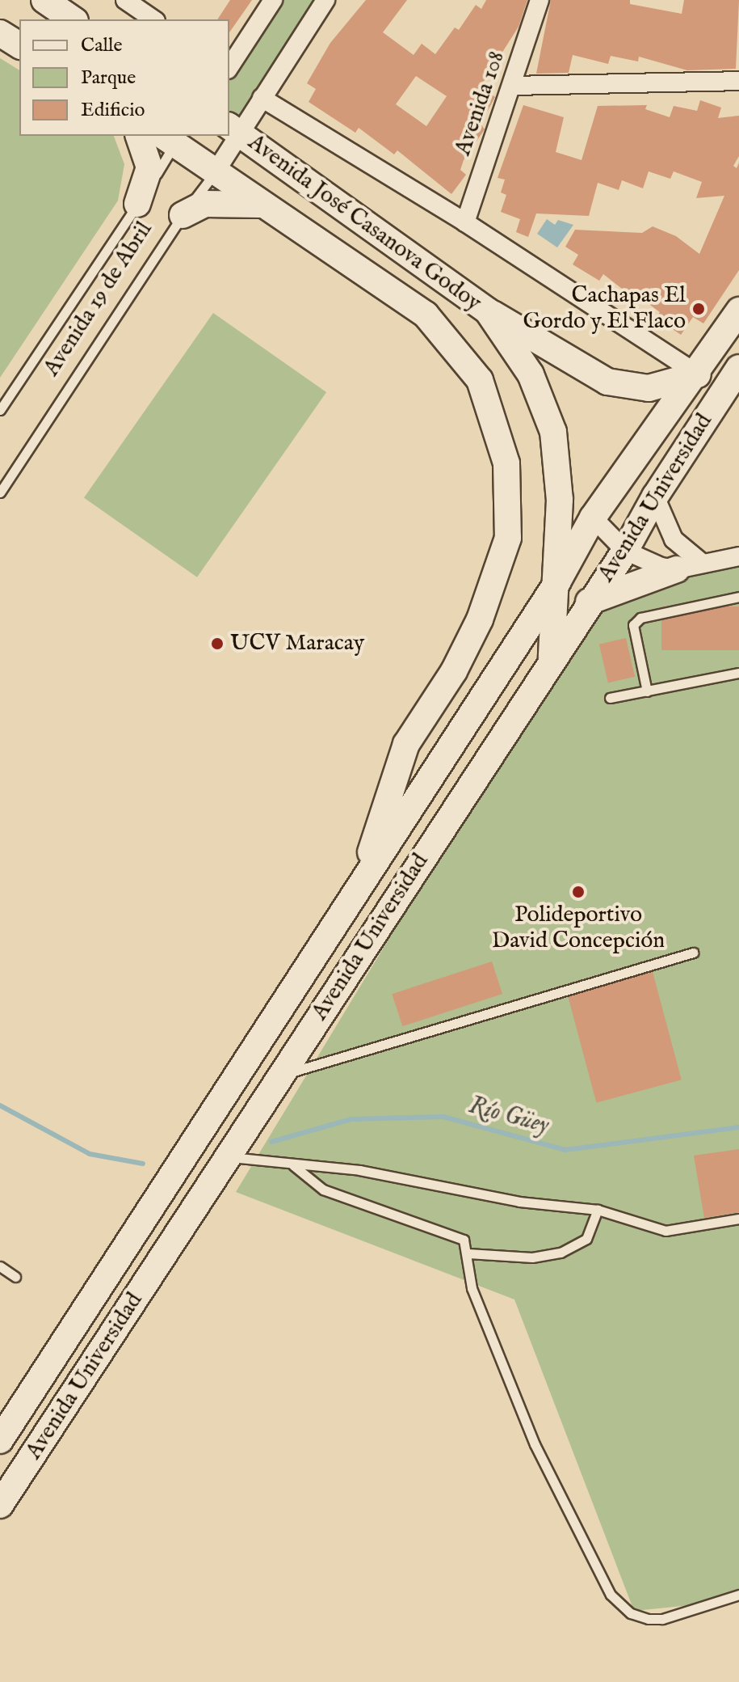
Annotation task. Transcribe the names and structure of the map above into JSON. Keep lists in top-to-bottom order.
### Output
{
  "streets": {
    "street": [
      "Avenida 108",
      "Avenida José Casanova Godoy",
      "Avenida 19 de Abril",
      "Avenida Universidad"
    ]
  },
  "crossings": [
    ["Avenida José Casanova Godoy", "Avenida 19 de Abril"],
    ["Avenida José Casanova Godoy", "Avenida Universidad"]
  ],
  "water": ["Río Güey"],
  "places": ["Cachapas El Gordo y El Flaco", "UCV Maracay", "Polideportivo David Concepción"],
  "legend": ["Calle", "Parque", "Edificio"]
}
